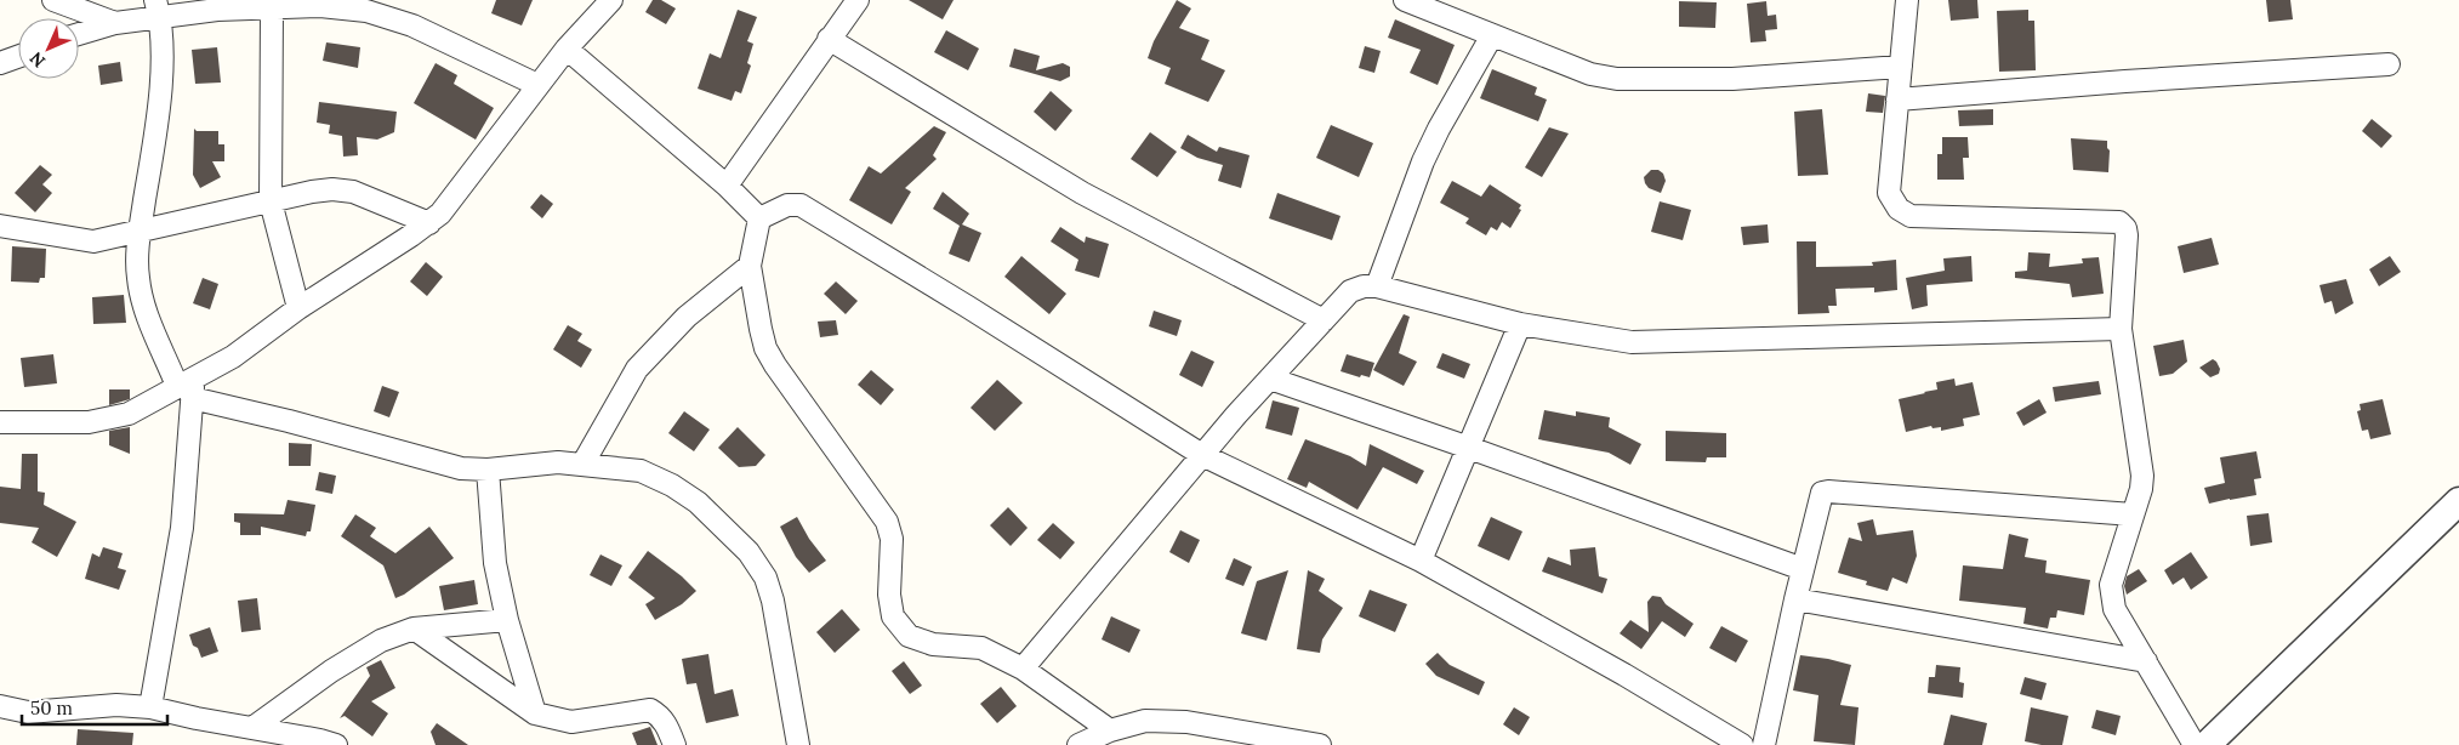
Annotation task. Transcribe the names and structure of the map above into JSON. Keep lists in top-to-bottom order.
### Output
{
  "scale_bar": "50 m",
  "north": "bottom left"
}
